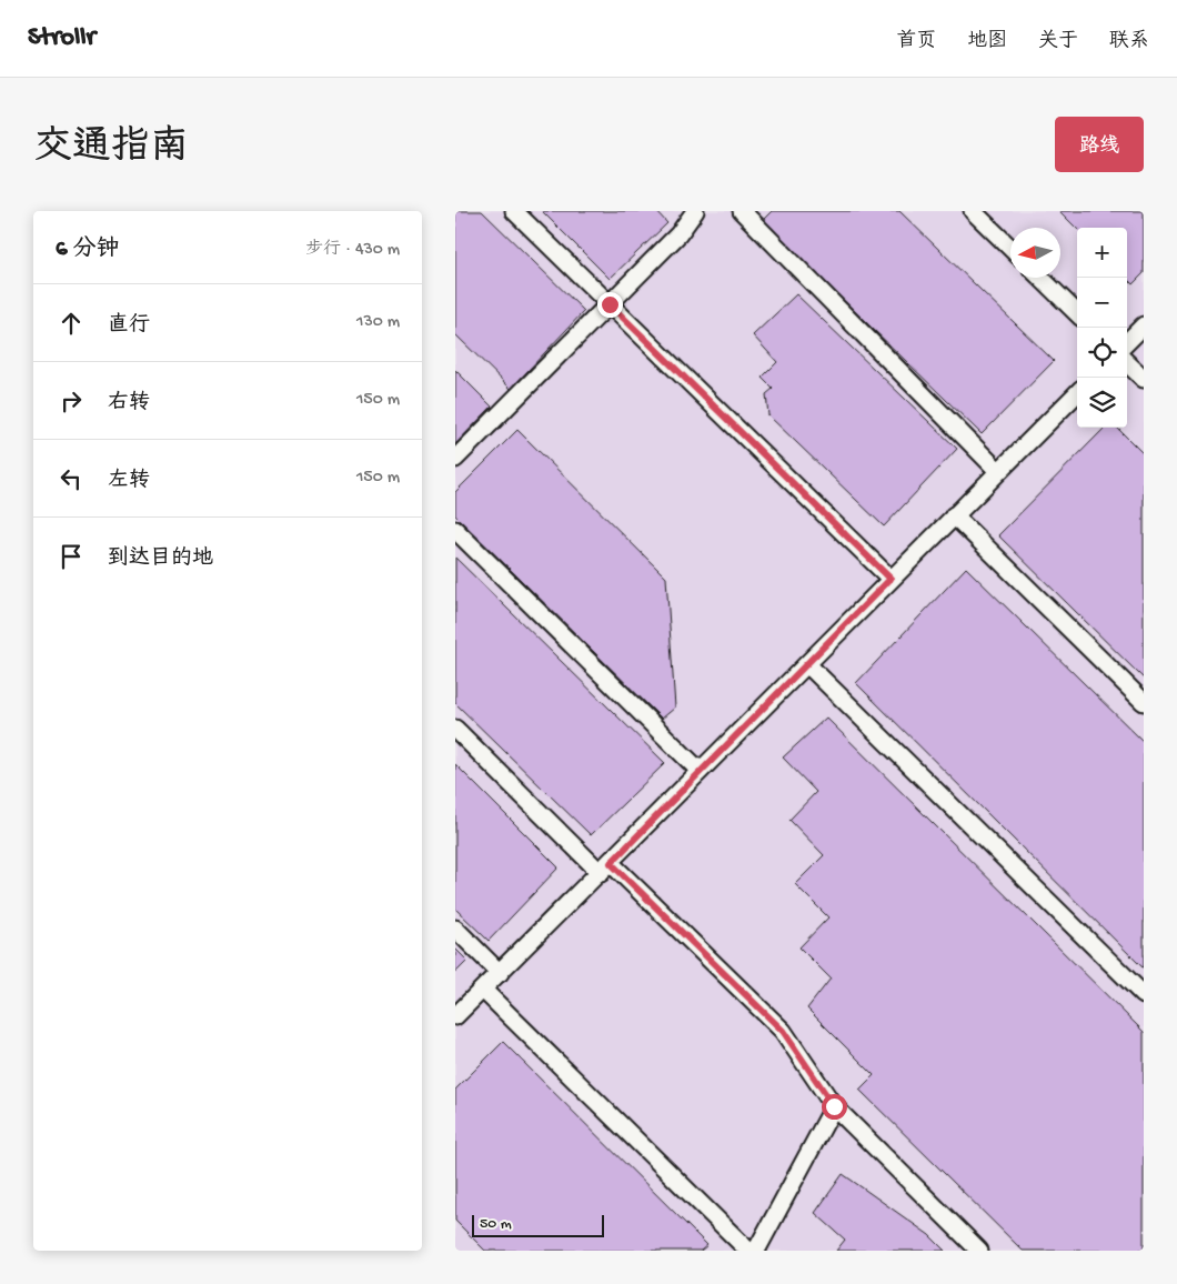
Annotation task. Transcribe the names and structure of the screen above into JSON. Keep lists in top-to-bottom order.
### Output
{
  "scale_bar": "50 m",
  "north": "left",
  "page": {
    "header": "Strollr",
    "nav": [
      "首页",
      "地图",
      "关于",
      "联系"
    ],
    "title": "交通指南",
    "buttons": "路线",
    "heading": ["6 分钟", "步行 · 430 m"],
    "map_buttons": ["+", "−"],
    "list": [
      ["直行", "130 m"],
      ["右转", "150 m"],
      ["左转", "150 m"],
      "到达目的地"
    ],
    "scale": "50 m"
  }
}
